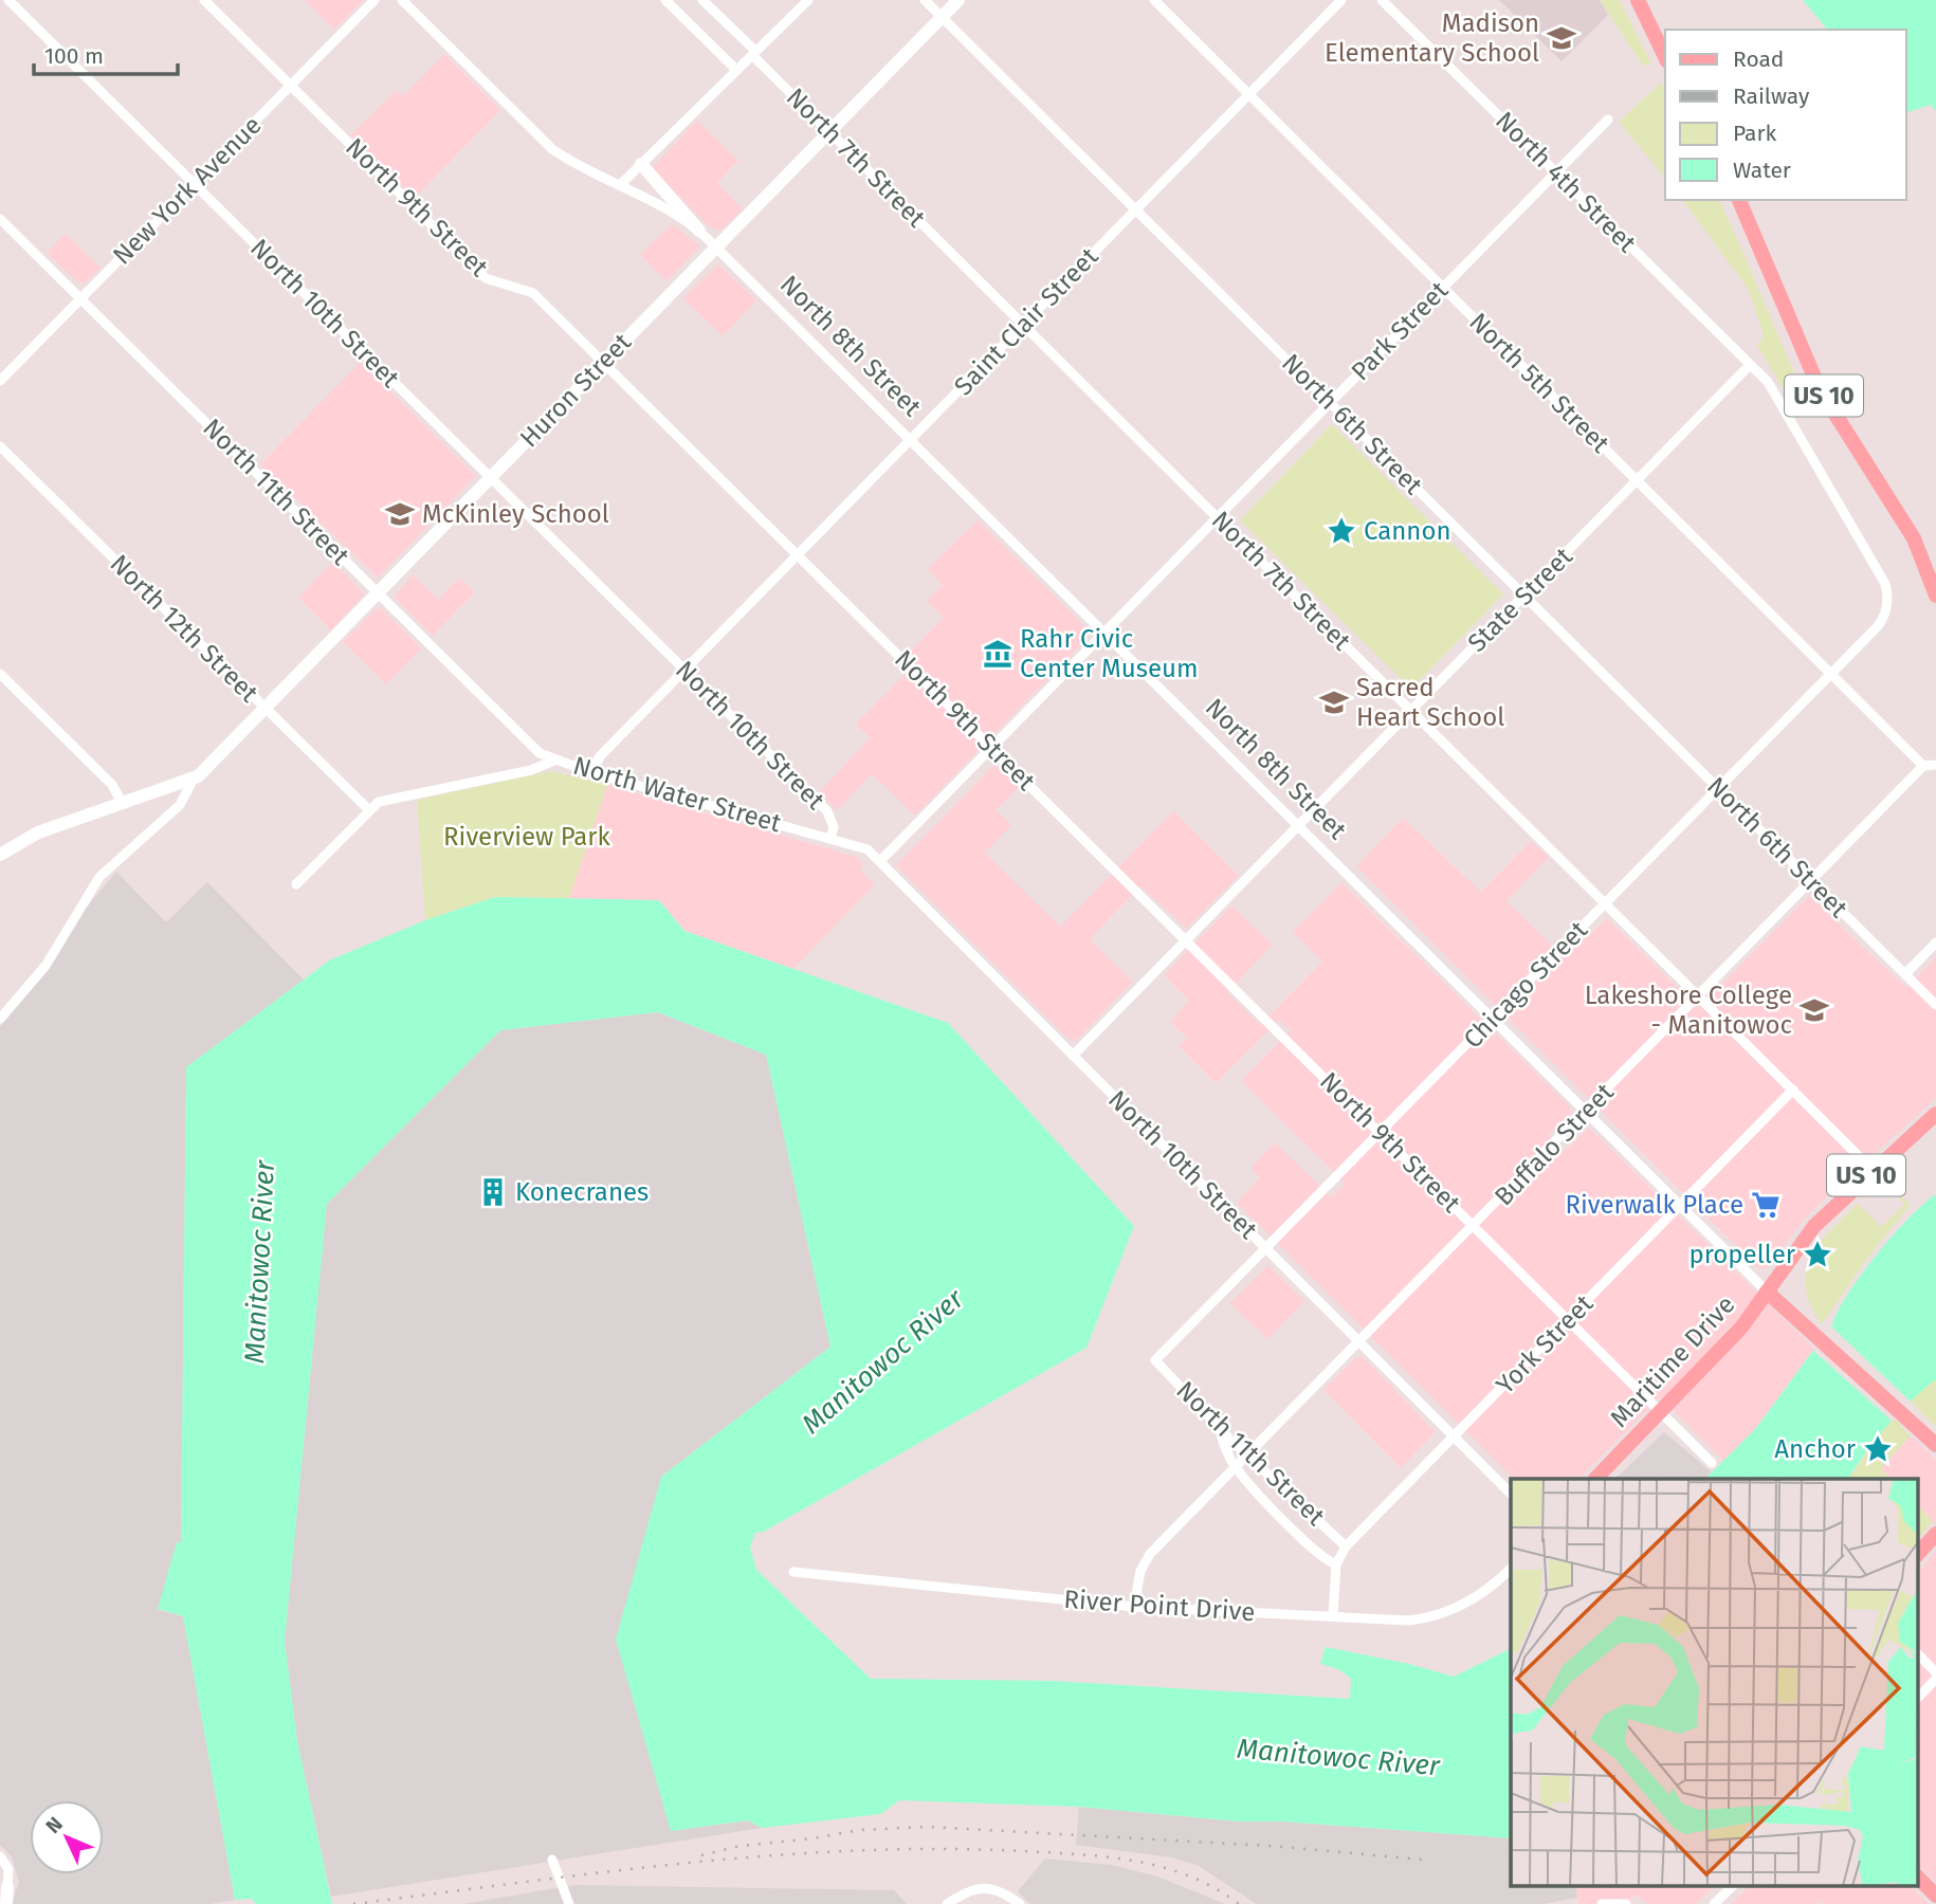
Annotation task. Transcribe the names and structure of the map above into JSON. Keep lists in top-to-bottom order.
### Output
{
  "streets": {
    "main road": ["North 8th Street", "US 10", "Maritime Drive"],
    "street": [
      "North 7th Street",
      "North 4th Street",
      "New York Avenue",
      "North 9th Street",
      "North 10th Street",
      "Saint Clair Street",
      "Park Street",
      "North 5th Street",
      "Huron Street",
      "North 6th Street",
      "North 11th Street",
      "State Street",
      "North 12th Street",
      "North Water Street",
      "Chicago Street",
      "Buffalo Street",
      "York Street",
      "River Point Drive"
    ]
  },
  "crossings": [
    ["North 7th Street", "Saint Clair Street"],
    ["North 7th Street", "Park Street"],
    ["North 7th Street", "Huron Street"],
    ["North 7th Street", "State Street"],
    ["North 7th Street", "Chicago Street"],
    ["North 7th Street", "Buffalo Street"],
    ["North 7th Street", "York Street"],
    ["North 7th Street", "Maritime Drive"],
    ["North 4th Street", "Park Street"],
    ["North 4th Street", "State Street"],
    ["North 4th Street", "Chicago Street"],
    ["New York Avenue", "North 9th Street"],
    ["New York Avenue", "North 10th Street"],
    ["New York Avenue", "North 11th Street"],
    ["North 9th Street", "Saint Clair Street"],
    ["North 9th Street", "Park Street"],
    ["North 9th Street", "Huron Street"],
    ["North 9th Street", "State Street"],
    ["North 9th Street", "Chicago Street"],
    ["North 9th Street", "Buffalo Street"],
    ["North 9th Street", "York Street"],
    ["North 9th Street", "Maritime Drive"],
    ["North 10th Street", "Saint Clair Street"],
    ["North 10th Street", "Park Street"],
    ["North 10th Street", "Huron Street"],
    ["North 10th Street", "State Street"],
    ["North 10th Street", "North Water Street"],
    ["North 10th Street", "Chicago Street"],
    ["North 10th Street", "Buffalo Street"],
    ["North 10th Street", "York Street"],
    ["Saint Clair Street", "North 8th Street"],
    ["Saint Clair Street", "North 5th Street"],
    ["Saint Clair Street", "North 6th Street"],
    ["Saint Clair Street", "North Water Street"],
    ["Park Street", "North 8th Street"],
    ["Park Street", "North 5th Street"],
    ["Park Street", "North 6th Street"],
    ["North 8th Street", "Huron Street"],
    ["North 8th Street", "State Street"],
    ["North 8th Street", "Chicago Street"],
    ["North 8th Street", "Buffalo Street"],
    ["North 8th Street", "York Street"],
    ["North 8th Street", "Maritime Drive"],
    ["North 5th Street", "State Street"],
    ["North 5th Street", "Chicago Street"],
    ["North 5th Street", "Buffalo Street"],
    ["Huron Street", "North 6th Street"],
    ["Huron Street", "North 11th Street"],
    ["Huron Street", "North 12th Street"],
    ["North 6th Street", "State Street"],
    ["North 6th Street", "Chicago Street"],
    ["North 6th Street", "Buffalo Street"],
    ["North 11th Street", "North Water Street"],
    ["North 11th Street", "Chicago Street"],
    ["North 11th Street", "Buffalo Street"],
    ["North 11th Street", "York Street"],
    ["North 12th Street", "North Water Street"],
    ["Buffalo Street", "River Point Drive"],
    ["York Street", "River Point Drive"]
  ],
  "water": ["Manitowoc River"],
  "parks": ["Riverview Park"],
  "places": {
    "school or university": [
      "Madison Elementary School",
      "McKinley School",
      "Sacred Heart School",
      "Lakeshore College - Manitowoc"
    ],
    "place": ["Cannon", "propeller", "Anchor"],
    "museum": ["Rahr Civic Center Museum"],
    "building": ["Konecranes"],
    "supermarket": ["Riverwalk Place"]
  },
  "legend": [
    "Road",
    "Railway",
    "Park",
    "Water"
  ],
  "scale_bar": "100 m",
  "north": "top left"
}
